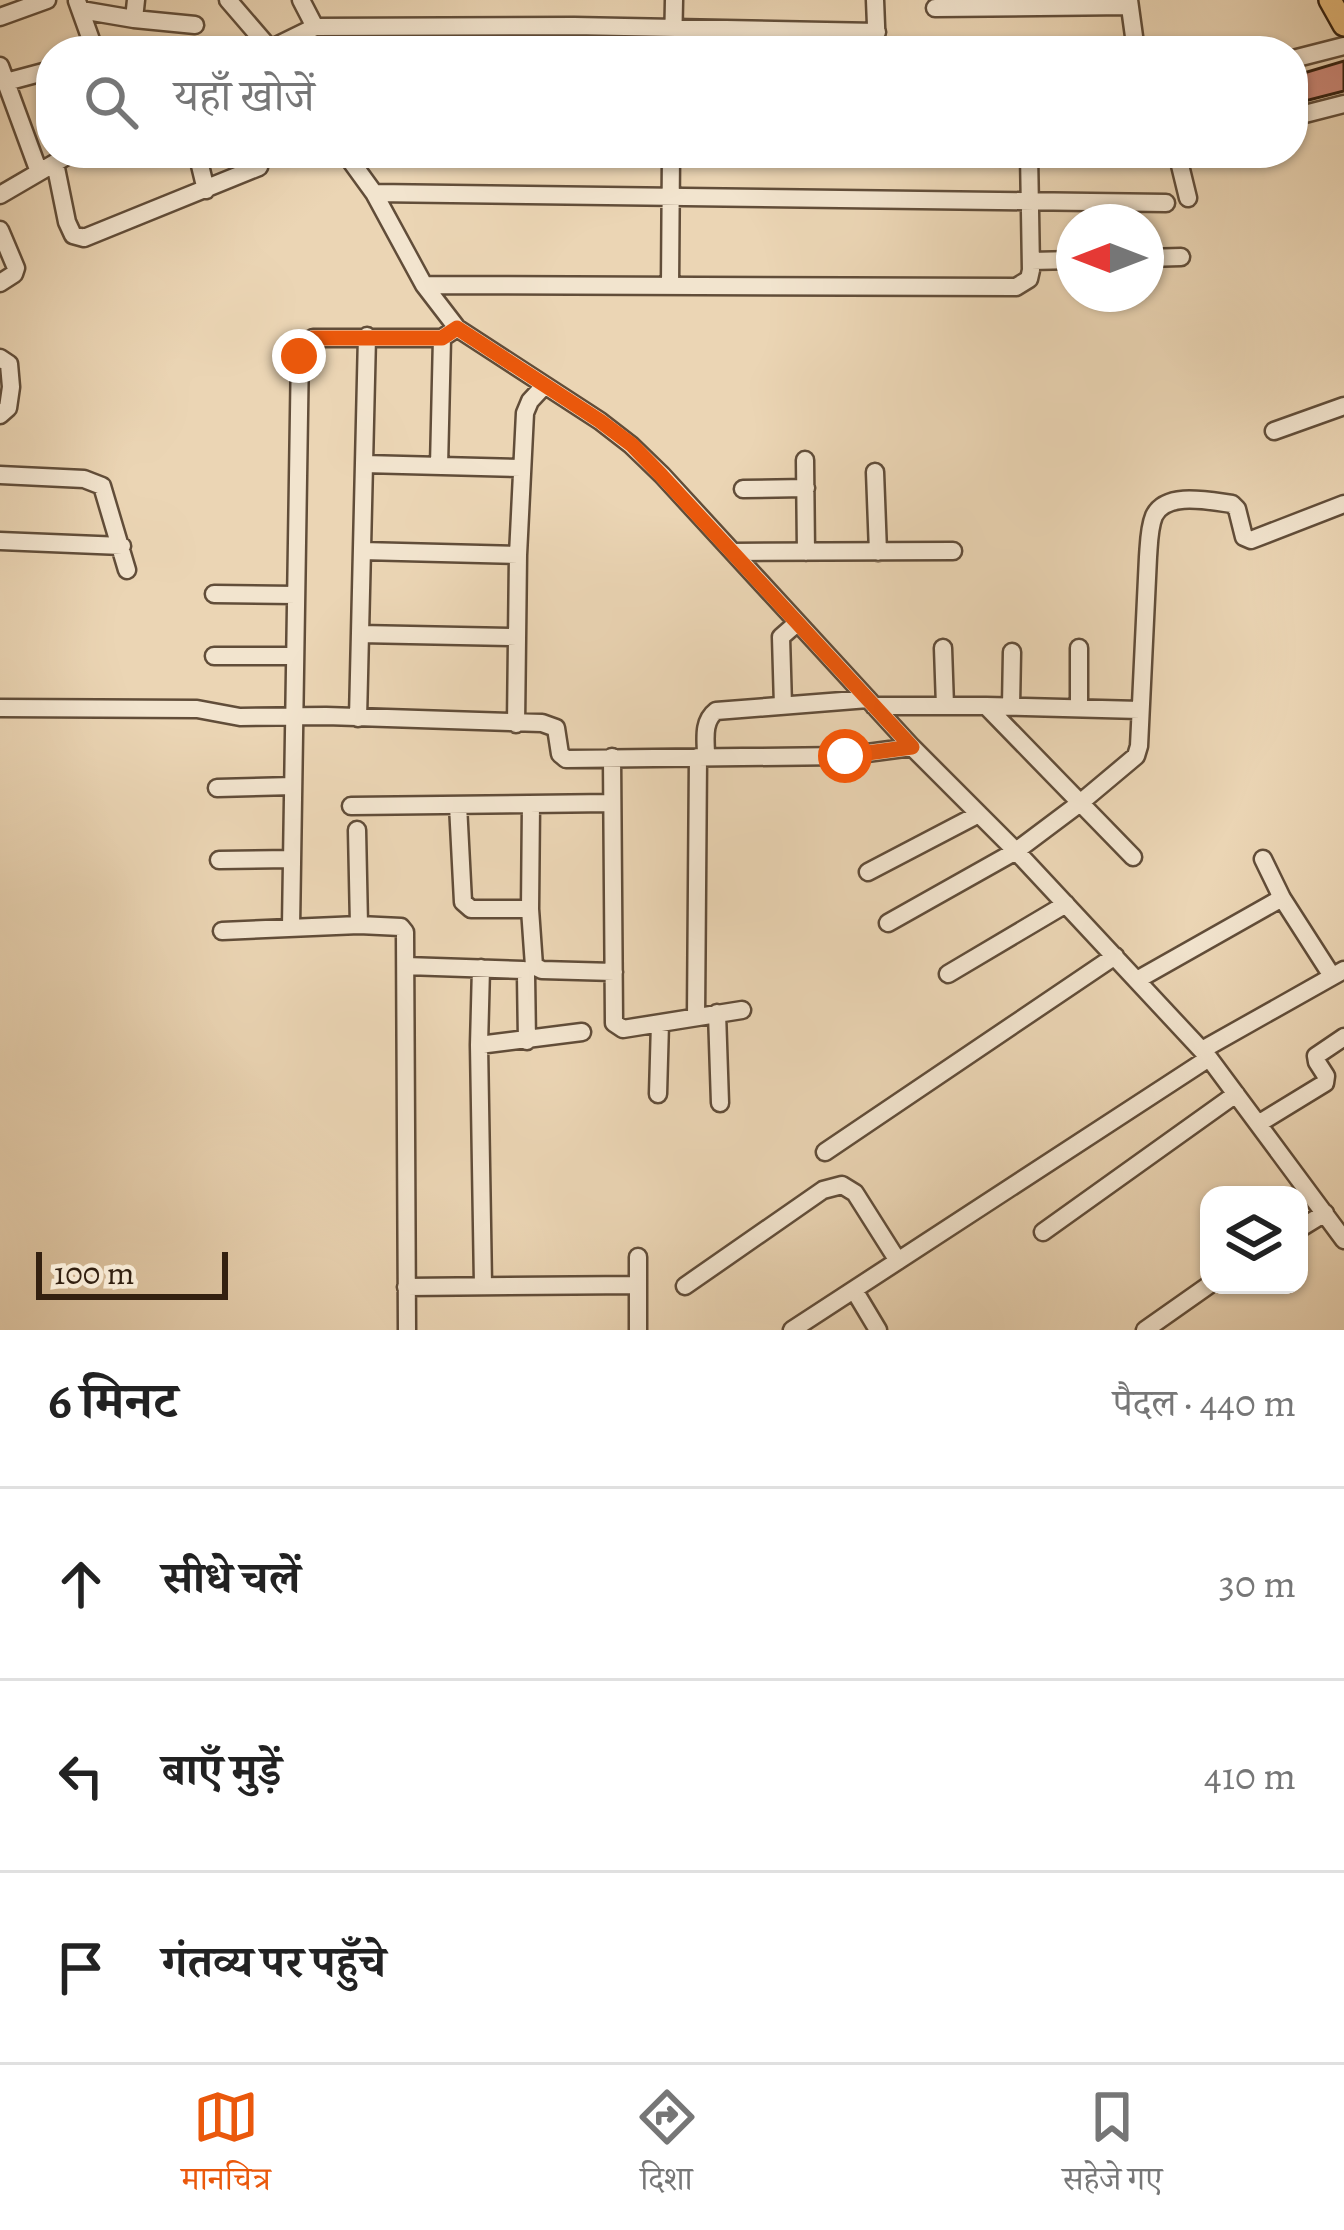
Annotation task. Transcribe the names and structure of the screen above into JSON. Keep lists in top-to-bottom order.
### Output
{
  "scale_bar": "100 m",
  "north": "left",
  "page": {
    "search": "यहाँ खोजें",
    "scale": "100 m",
    "heading": ["6 मिनट", "पैदल · 440 m"],
    "list": [
      ["सीधे चलें", "30 m"],
      ["बाएँ मुड़ें", "410 m"],
      "गंतव्य पर पहुँचे"
    ],
    "nav": ["मानचित्र", "दिशा", "सहेजे गए"]
  }
}
